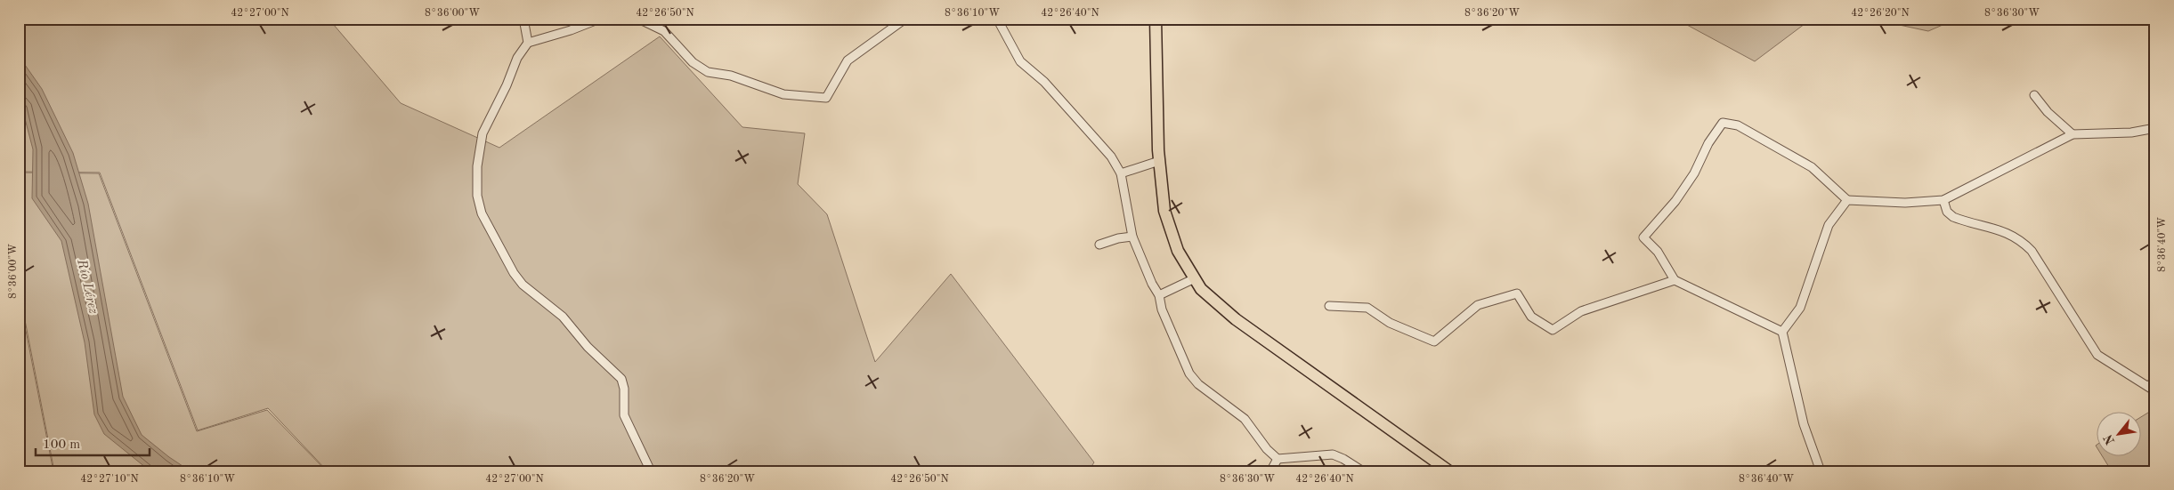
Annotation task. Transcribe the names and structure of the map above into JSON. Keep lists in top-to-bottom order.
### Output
{
  "water": ["Río Lérez"],
  "scale_bar": "100 m",
  "north": "bottom left",
  "coordinates": [
    "42°27'00\"N",
    "8°36'00\"W",
    "42°26'50\"N",
    "8°36'10\"W",
    "42°26'40\"N",
    "8°36'20\"W",
    "42°26'20\"N",
    "8°36'30\"W",
    "8°36'40\"W",
    "42°27'10\"N"
  ]
}
